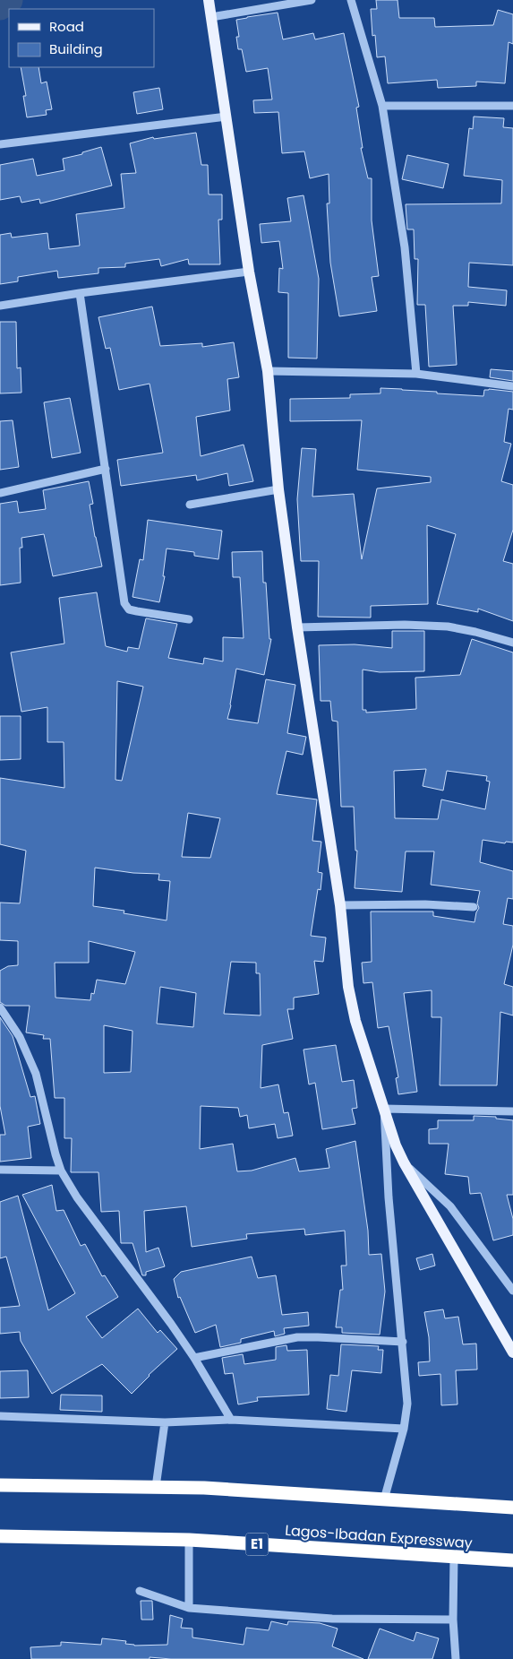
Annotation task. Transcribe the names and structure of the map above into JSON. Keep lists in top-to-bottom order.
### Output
{
  "streets": {
    "highway": ["Lagos-Ibadan Expressway", "E1"]
  },
  "legend": ["Road", "Building"]
}
